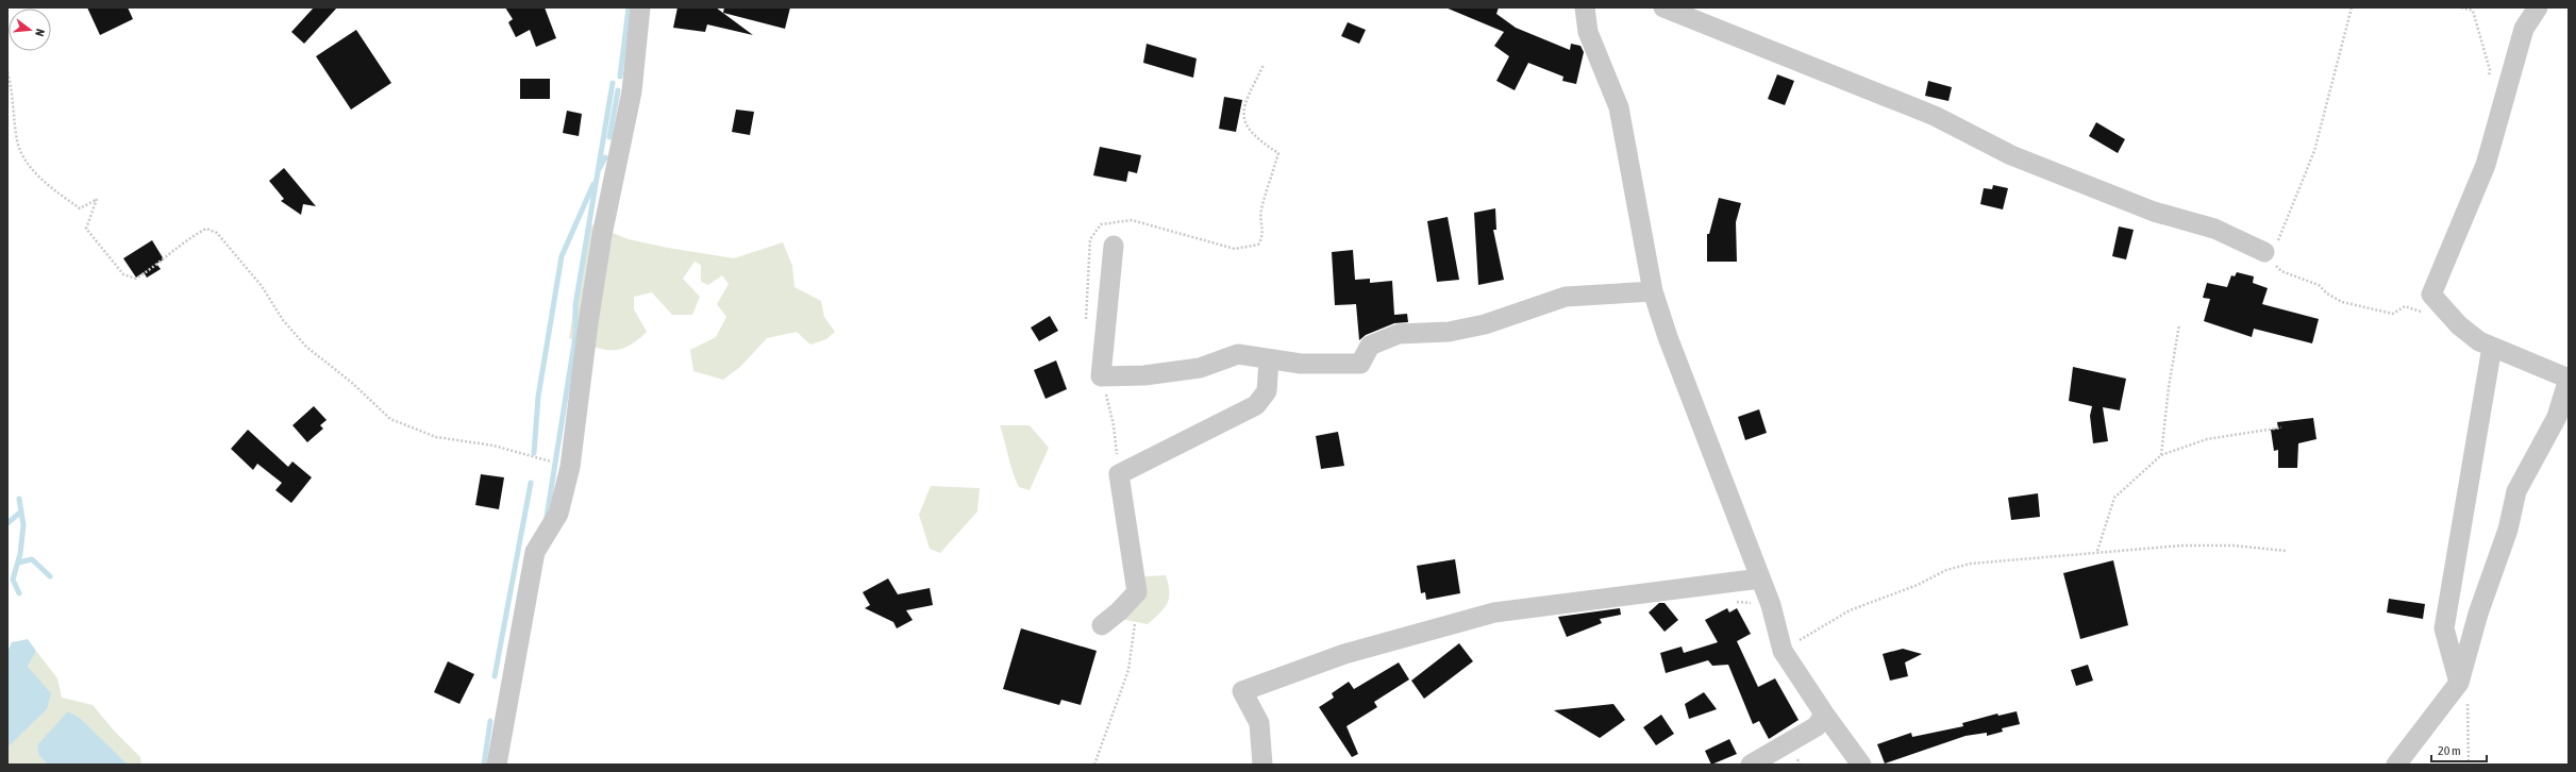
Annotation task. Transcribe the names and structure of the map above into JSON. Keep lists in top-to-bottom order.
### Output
{
  "scale_bar": "20 m",
  "north": "right"
}
